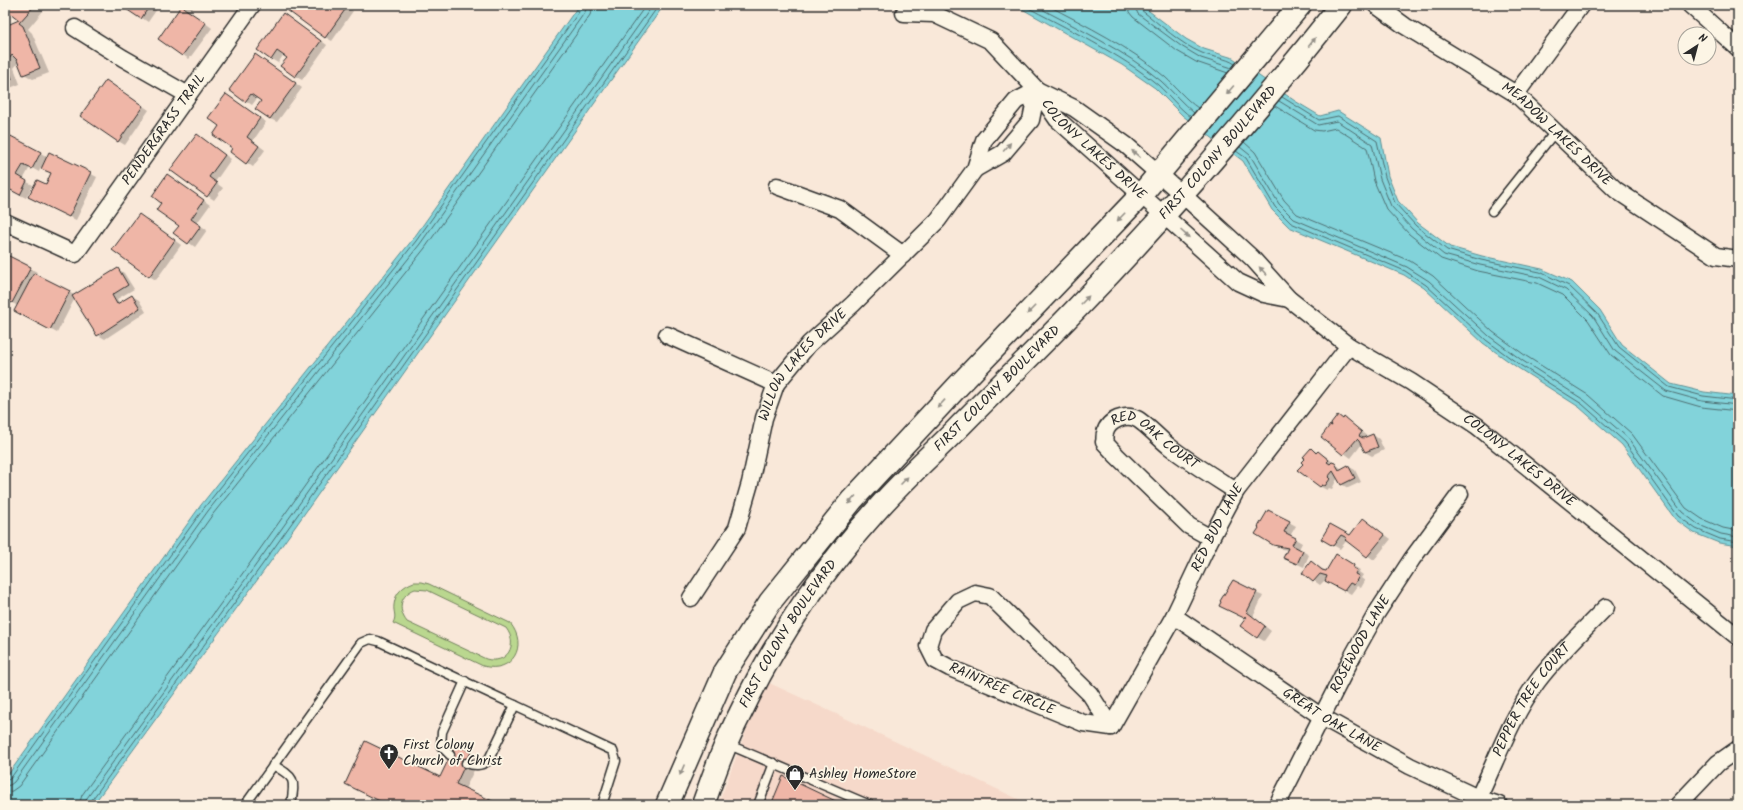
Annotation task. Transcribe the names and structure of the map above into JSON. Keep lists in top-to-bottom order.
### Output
{
  "streets": {
    "main road": ["FIRST COLONY BOULEVARD"],
    "street": [
      "PENDERGRASS TRAIL",
      "MEADOW LAKES DRIVE",
      "COLONY LAKES DRIVE",
      "WILLOW LAKES DRIVE",
      "RED OAK COURT",
      "RED BUD LANE",
      "ROSEWOOD LANE",
      "RAINTREE CIRCLE",
      "PEPPER TREE COURT",
      "GREAT OAK LANE"
    ]
  },
  "crossings": [
    ["COLONY LAKES DRIVE", "FIRST COLONY BOULEVARD"],
    ["COLONY LAKES DRIVE", "WILLOW LAKES DRIVE"],
    ["COLONY LAKES DRIVE", "RED BUD LANE"],
    ["RED OAK COURT", "RED BUD LANE"],
    ["RED BUD LANE", "RAINTREE CIRCLE"],
    ["RED BUD LANE", "GREAT OAK LANE"],
    ["ROSEWOOD LANE", "GREAT OAK LANE"],
    ["PEPPER TREE COURT", "GREAT OAK LANE"]
  ],
  "places": {
    "church": ["First Colony Church of Christ"],
    "shop": ["Ashley HomeStore"]
  },
  "north": "top right"
}
